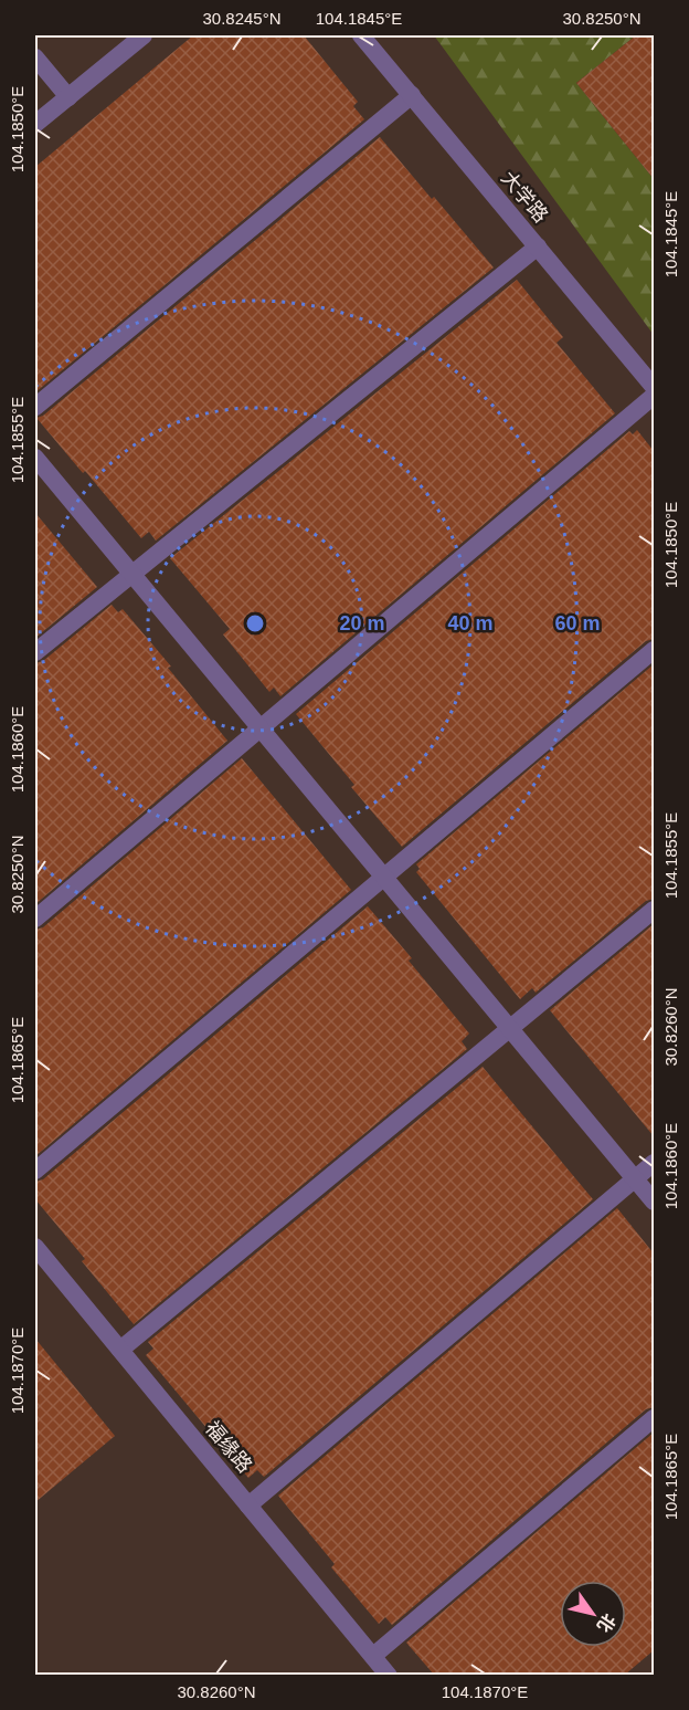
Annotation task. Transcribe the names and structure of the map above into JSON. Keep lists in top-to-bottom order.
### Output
{
  "streets": {
    "street": ["大学路", "福缘路"]
  },
  "north": "bottom right",
  "coordinates": [
    "30.8245°N",
    "104.1845°E",
    "30.8250°N",
    "104.1850°E",
    "104.1855°E",
    "104.1860°E",
    "30.8260°N",
    "104.1865°E",
    "104.1870°E"
  ],
  "rings": ["20 m", "40 m", "60 m"]
}
